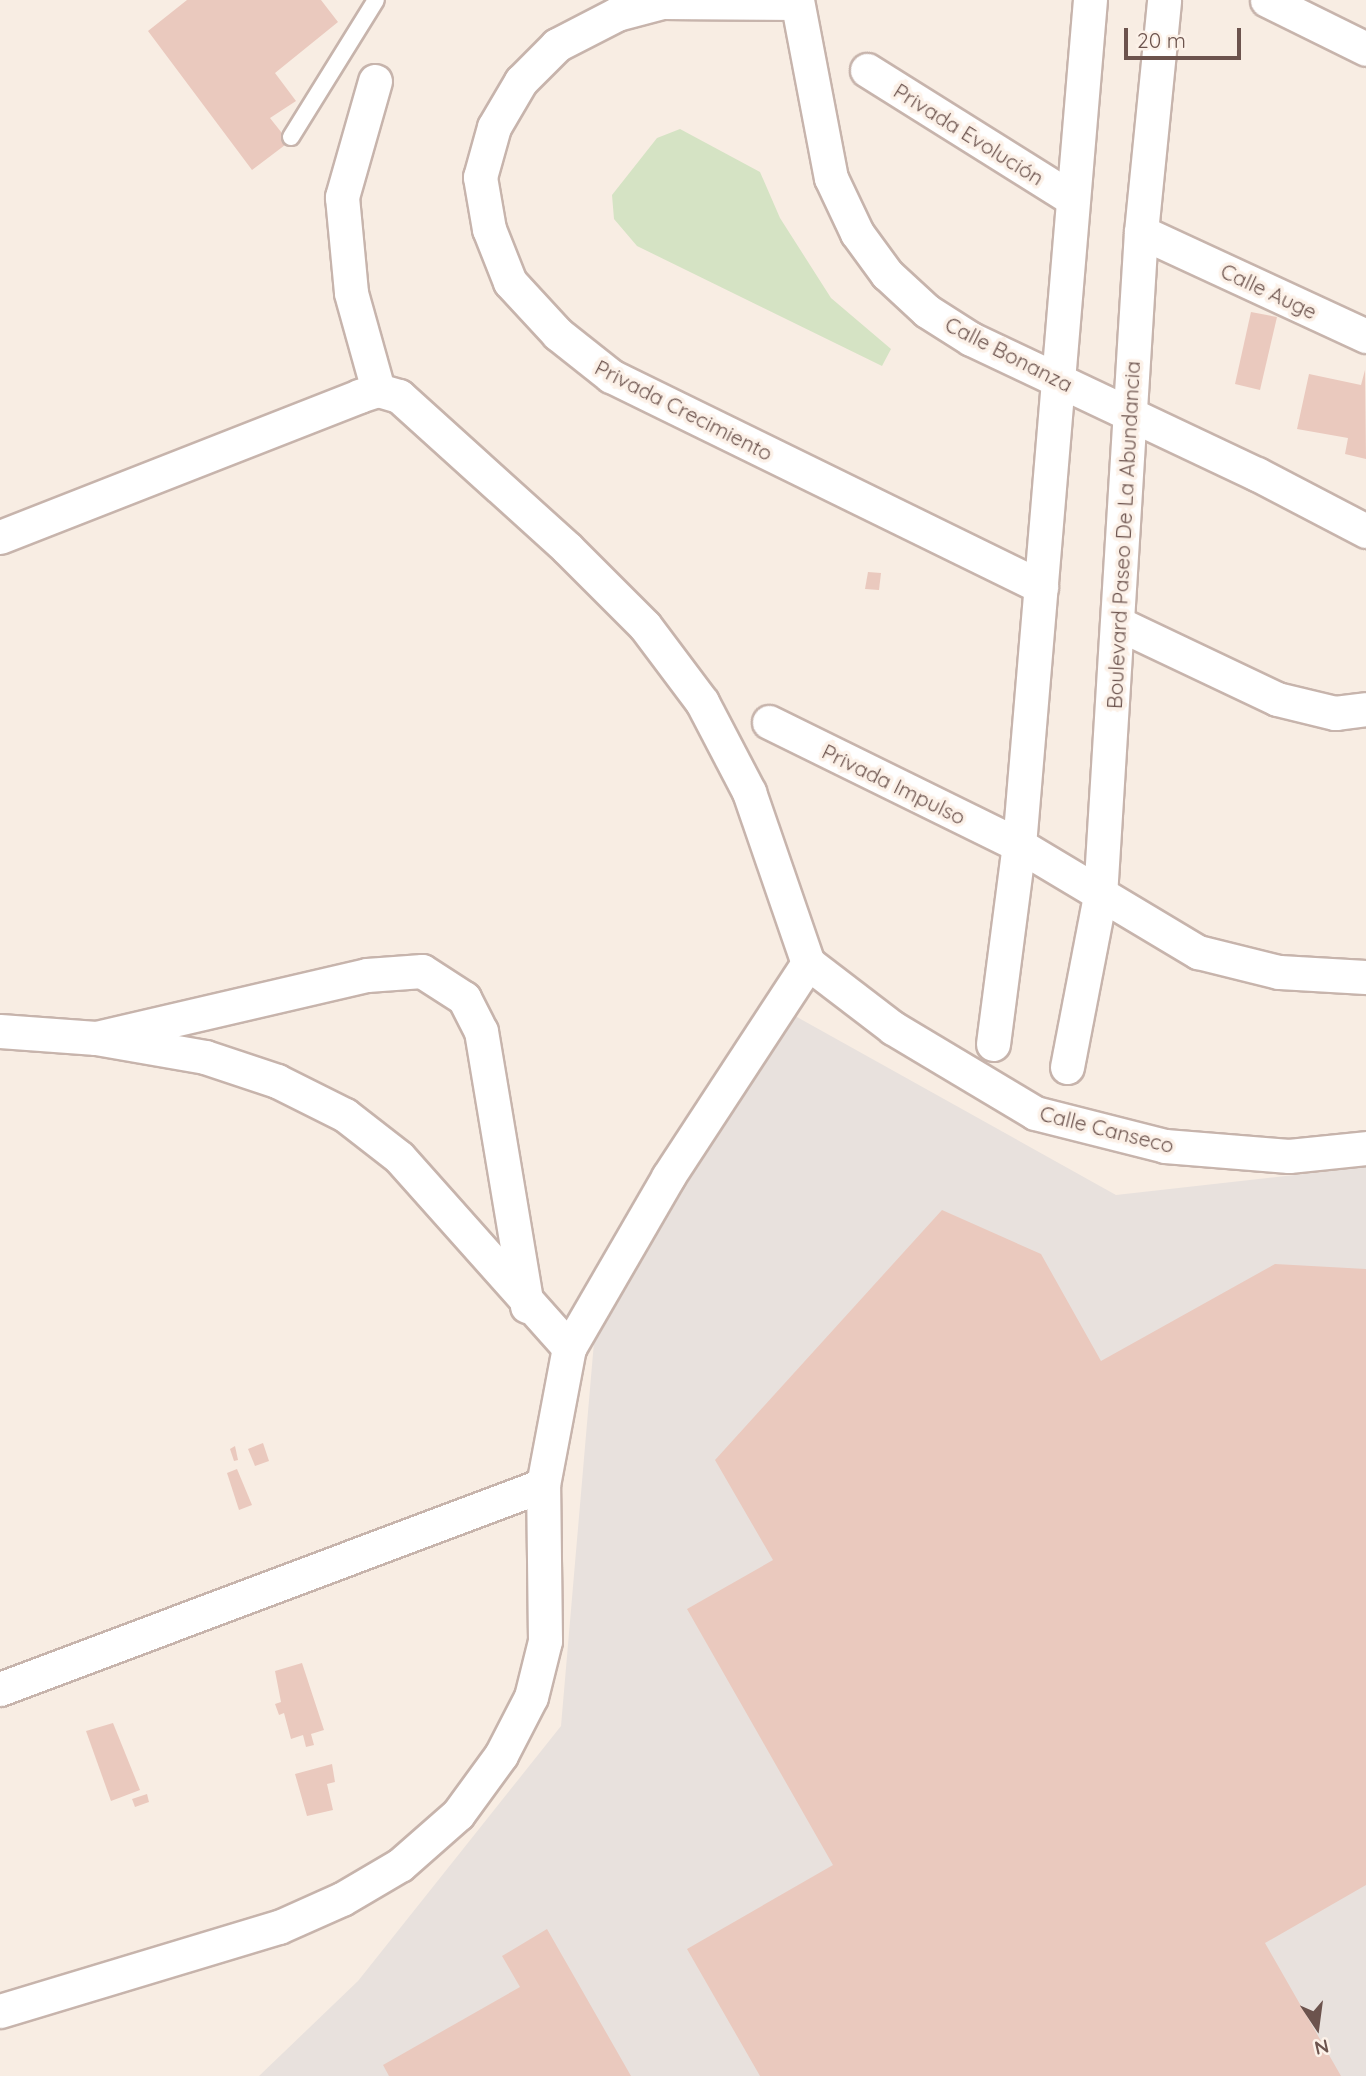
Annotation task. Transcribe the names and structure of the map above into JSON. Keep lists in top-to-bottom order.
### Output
{
  "streets": {
    "street": [
      "Privada Evolución",
      "Calle Auge",
      "Calle Bonanza",
      "Privada Crecimiento",
      "Boulevard Paseo De La Abundancia",
      "Privada Impulso",
      "Calle Canseco"
    ]
  },
  "crossings": [
    ["Calle Auge", "Boulevard Paseo De La Abundancia"],
    ["Calle Bonanza", "Privada Crecimiento"],
    ["Calle Bonanza", "Boulevard Paseo De La Abundancia"],
    ["Boulevard Paseo De La Abundancia", "Privada Impulso"]
  ],
  "scale_bar": "20 m",
  "north": "bottom"
}
